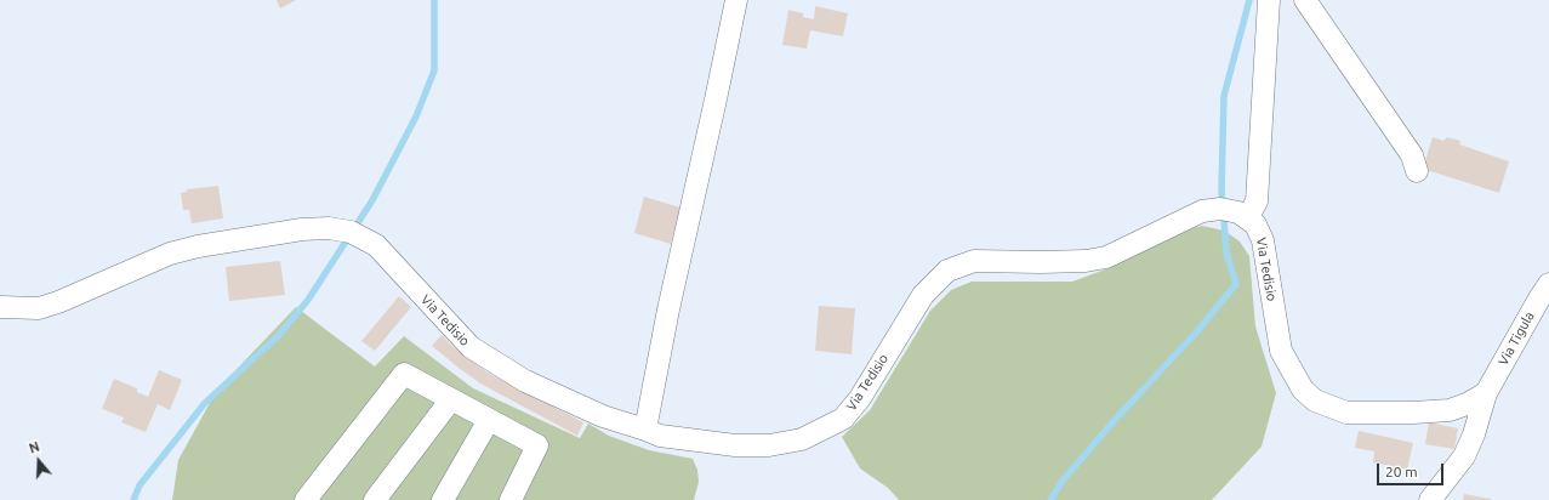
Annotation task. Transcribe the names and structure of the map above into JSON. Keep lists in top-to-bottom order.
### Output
{
  "streets": {
    "street": ["Via Tedisio", "Via Tigula"]
  },
  "crossings": [
    ["Via Tedisio", "Via Tigula"]
  ],
  "scale_bar": "20 m",
  "north": "top"
}
